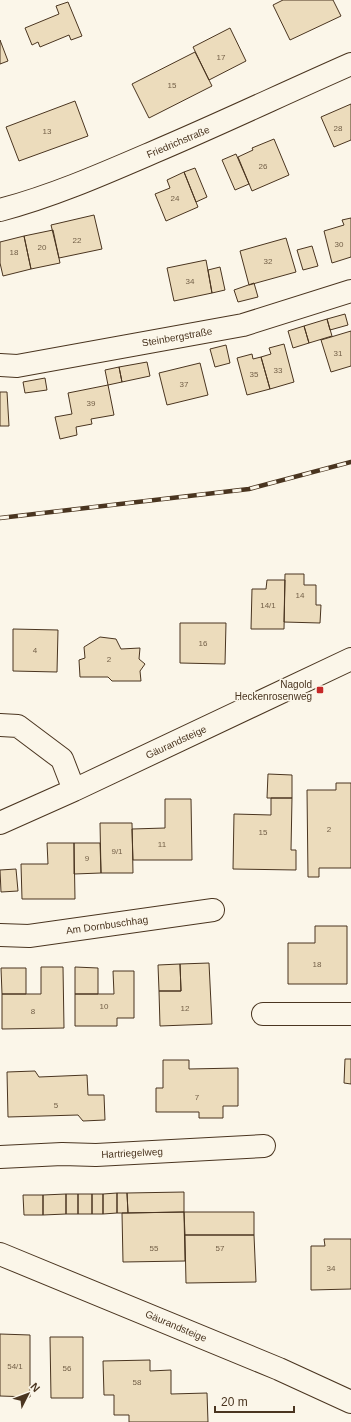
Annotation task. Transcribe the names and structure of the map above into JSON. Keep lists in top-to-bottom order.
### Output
{
  "streets": {
    "street": [
      "Friedrichstraße",
      "Steinbergstraße",
      "Gäurandsteige",
      "Am Dornbuschhag",
      "Hartriegelweg"
    ]
  },
  "places": {
    "transit": ["Nagold Heckenrosenweg"]
  },
  "house_numbers": [
    "17",
    "15",
    "28",
    "13",
    "26",
    "24",
    "22",
    "30",
    "20",
    "18",
    "32",
    "34",
    "31",
    "33",
    "35",
    "37",
    "39",
    "14",
    "14/1",
    "16",
    "4",
    "2",
    "2",
    "15",
    "11",
    "9/1",
    "9",
    "18",
    "10",
    "12",
    "8",
    "7",
    "5",
    "55",
    "57",
    "34",
    "54/1",
    "56",
    "58"
  ],
  "scale_bar": "20 m",
  "north": "top right"
}
